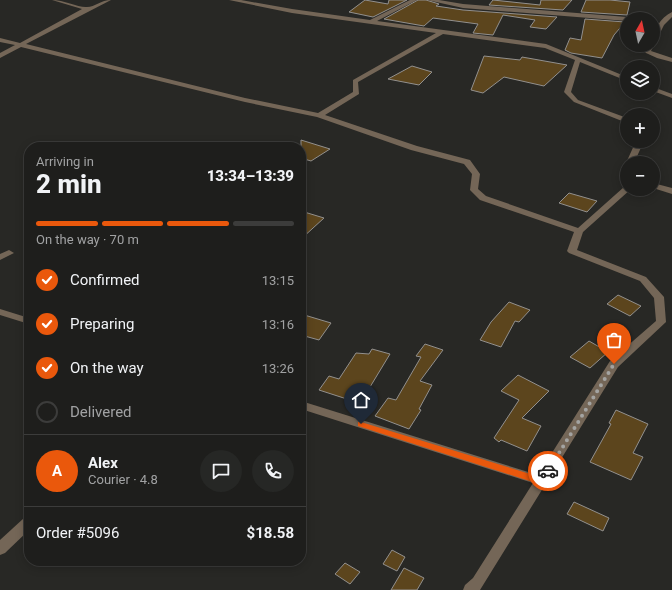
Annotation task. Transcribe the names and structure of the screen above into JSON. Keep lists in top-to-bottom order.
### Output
{
  "north": "top",
  "page": {
    "map_buttons": ["+", "−"],
    "heading": ["2 min", "Arriving in", "13:34–13:39"],
    "panel": [
      "Alex",
      "Courier · 4.8",
      "Order #5096",
      "$18.58"
    ],
    "bar": "On the way · 70 m",
    "list": [
      ["Confirmed", "13:15"],
      ["Preparing", "13:16"],
      ["On the way", "13:26"],
      "Delivered"
    ],
    "round": "A"
  }
}
